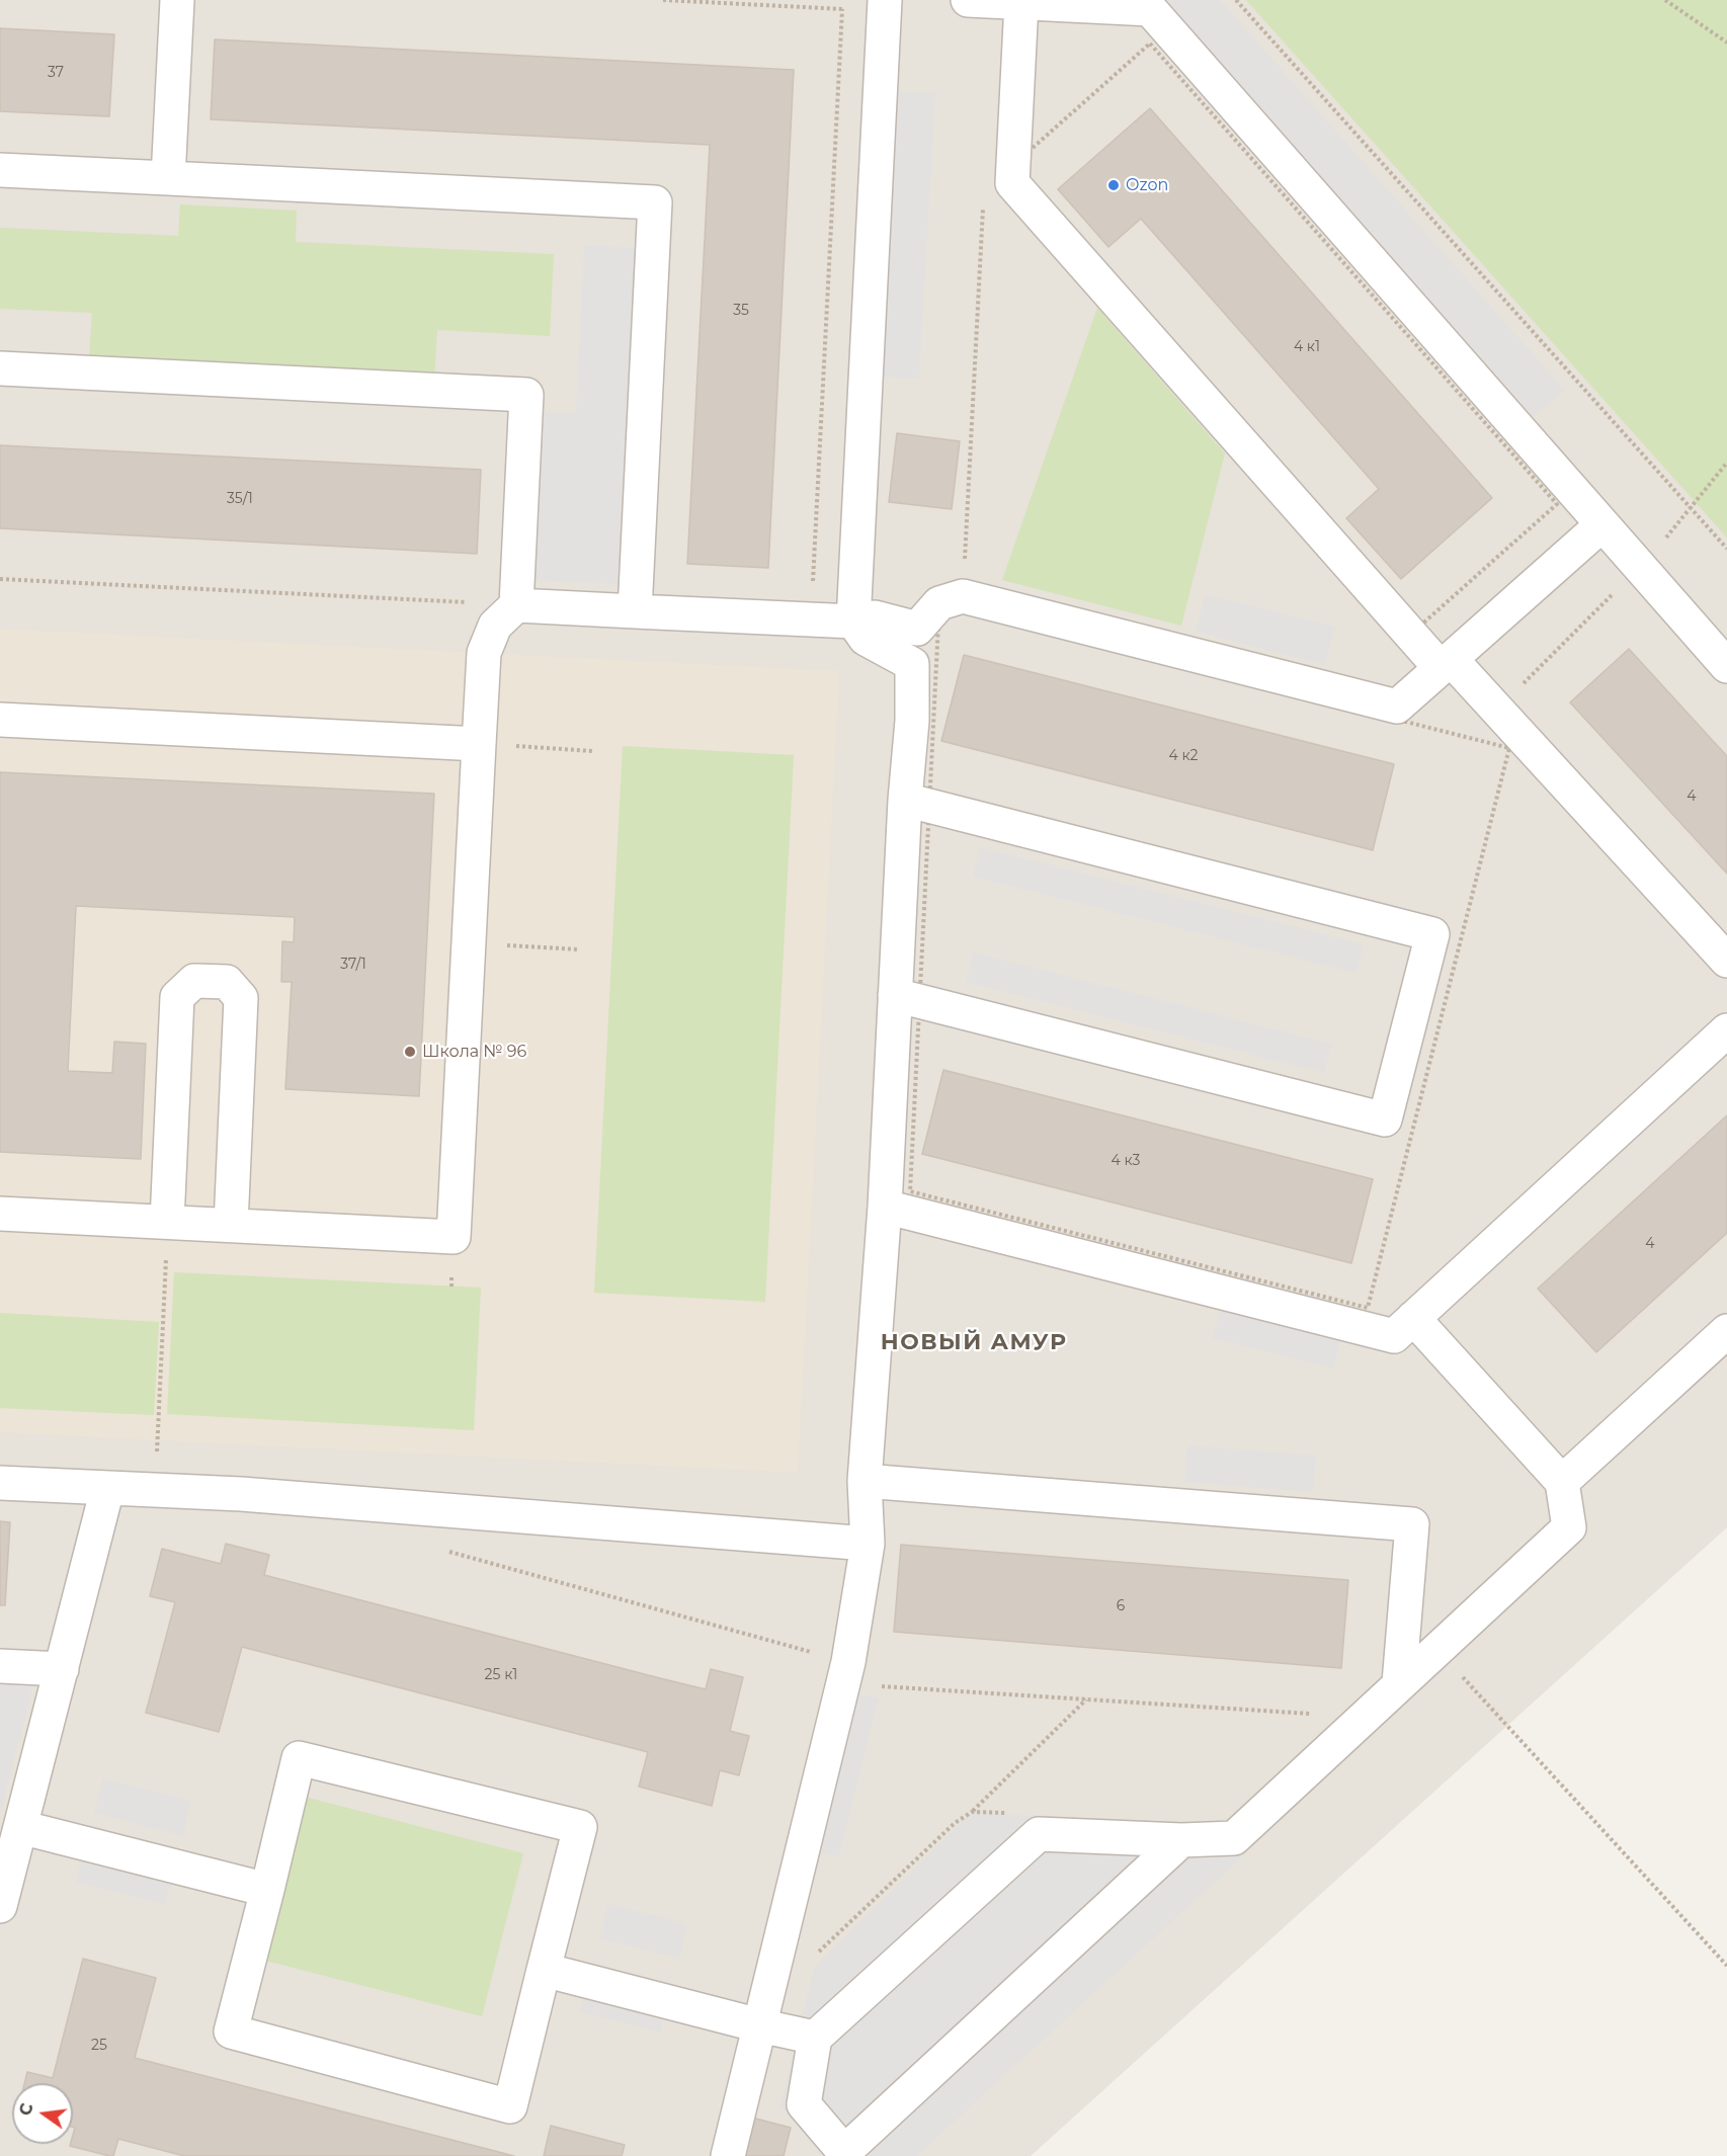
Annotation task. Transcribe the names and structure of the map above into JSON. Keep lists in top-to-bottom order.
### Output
{
  "districts": ["НОВЫЙ АМУР"],
  "places": ["Ozon", "Школа № 96"],
  "house_numbers": [
    "37",
    "35",
    "4 к1",
    "35/1",
    "4 к2",
    "4",
    "37/1",
    "4 к3",
    "4",
    "6",
    "25 к1",
    "25"
  ],
  "north": "left"
}
